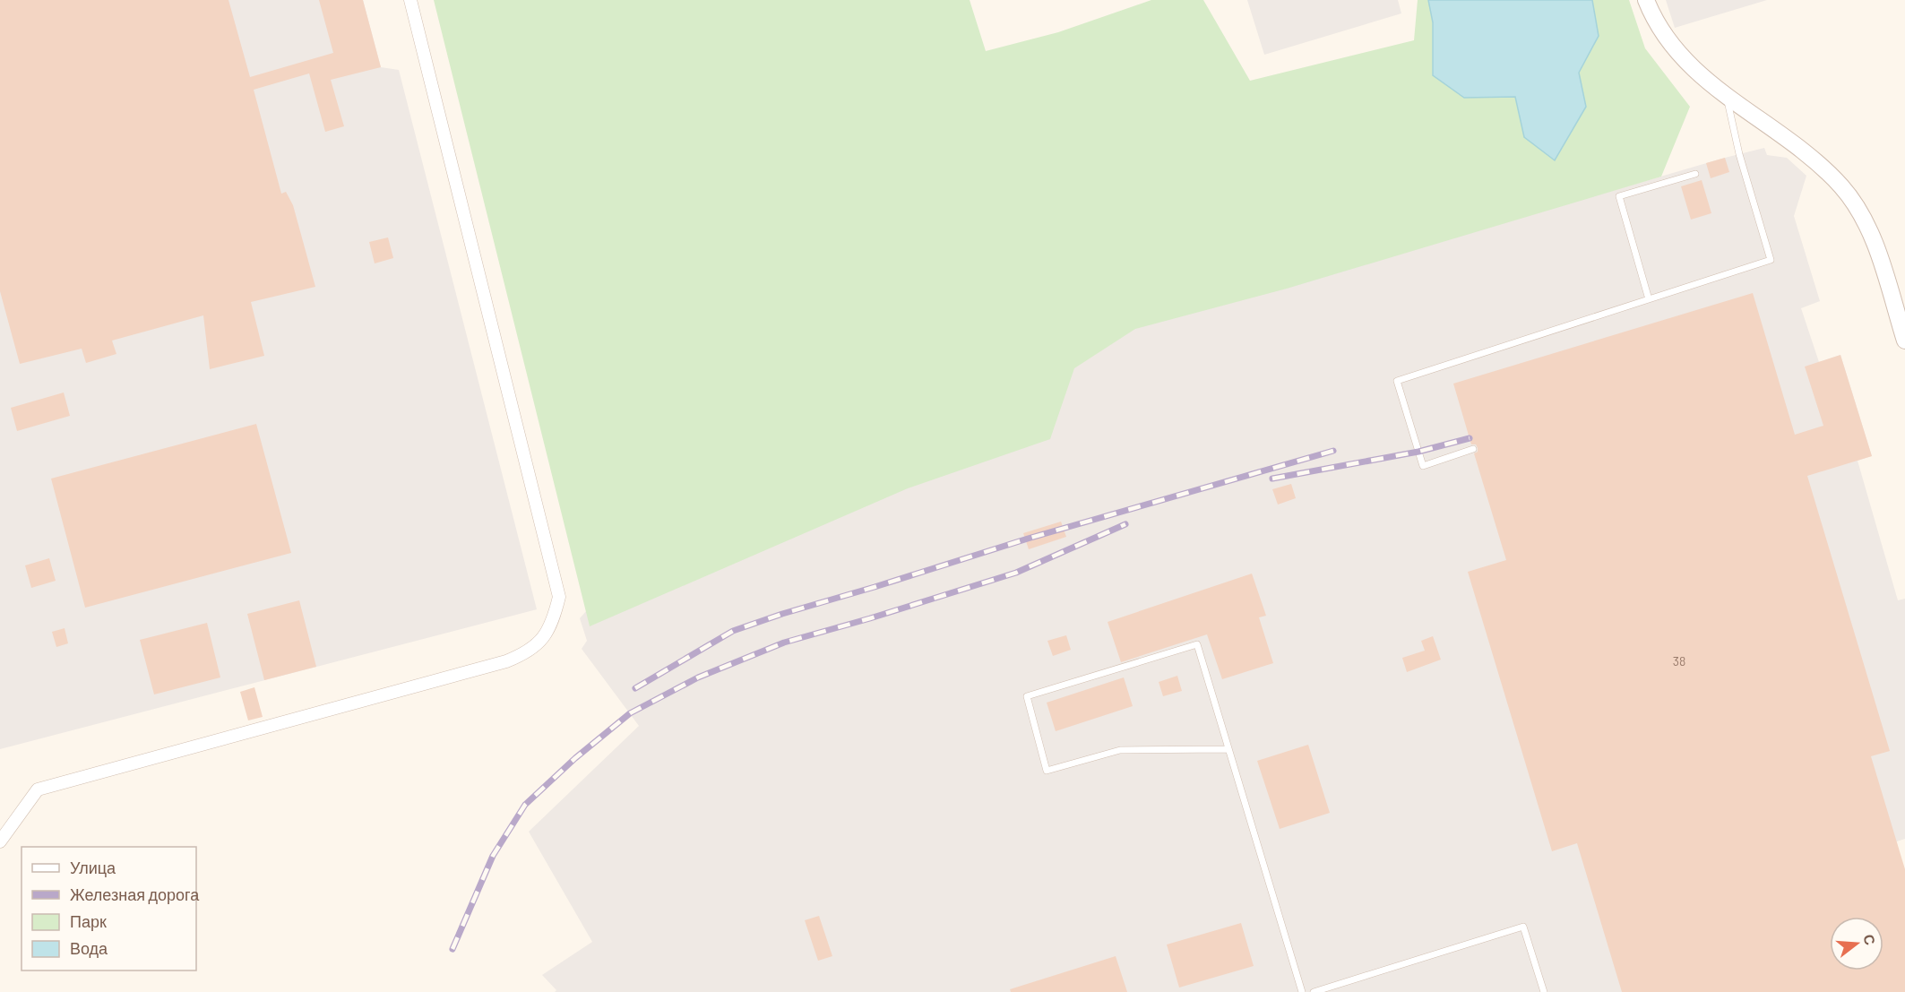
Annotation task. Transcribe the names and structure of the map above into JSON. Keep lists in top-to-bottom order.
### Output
{
  "house_numbers": ["38"],
  "legend": [
    "Улица",
    "Железная дорога",
    "Парк",
    "Вода"
  ],
  "north": "right"
}
